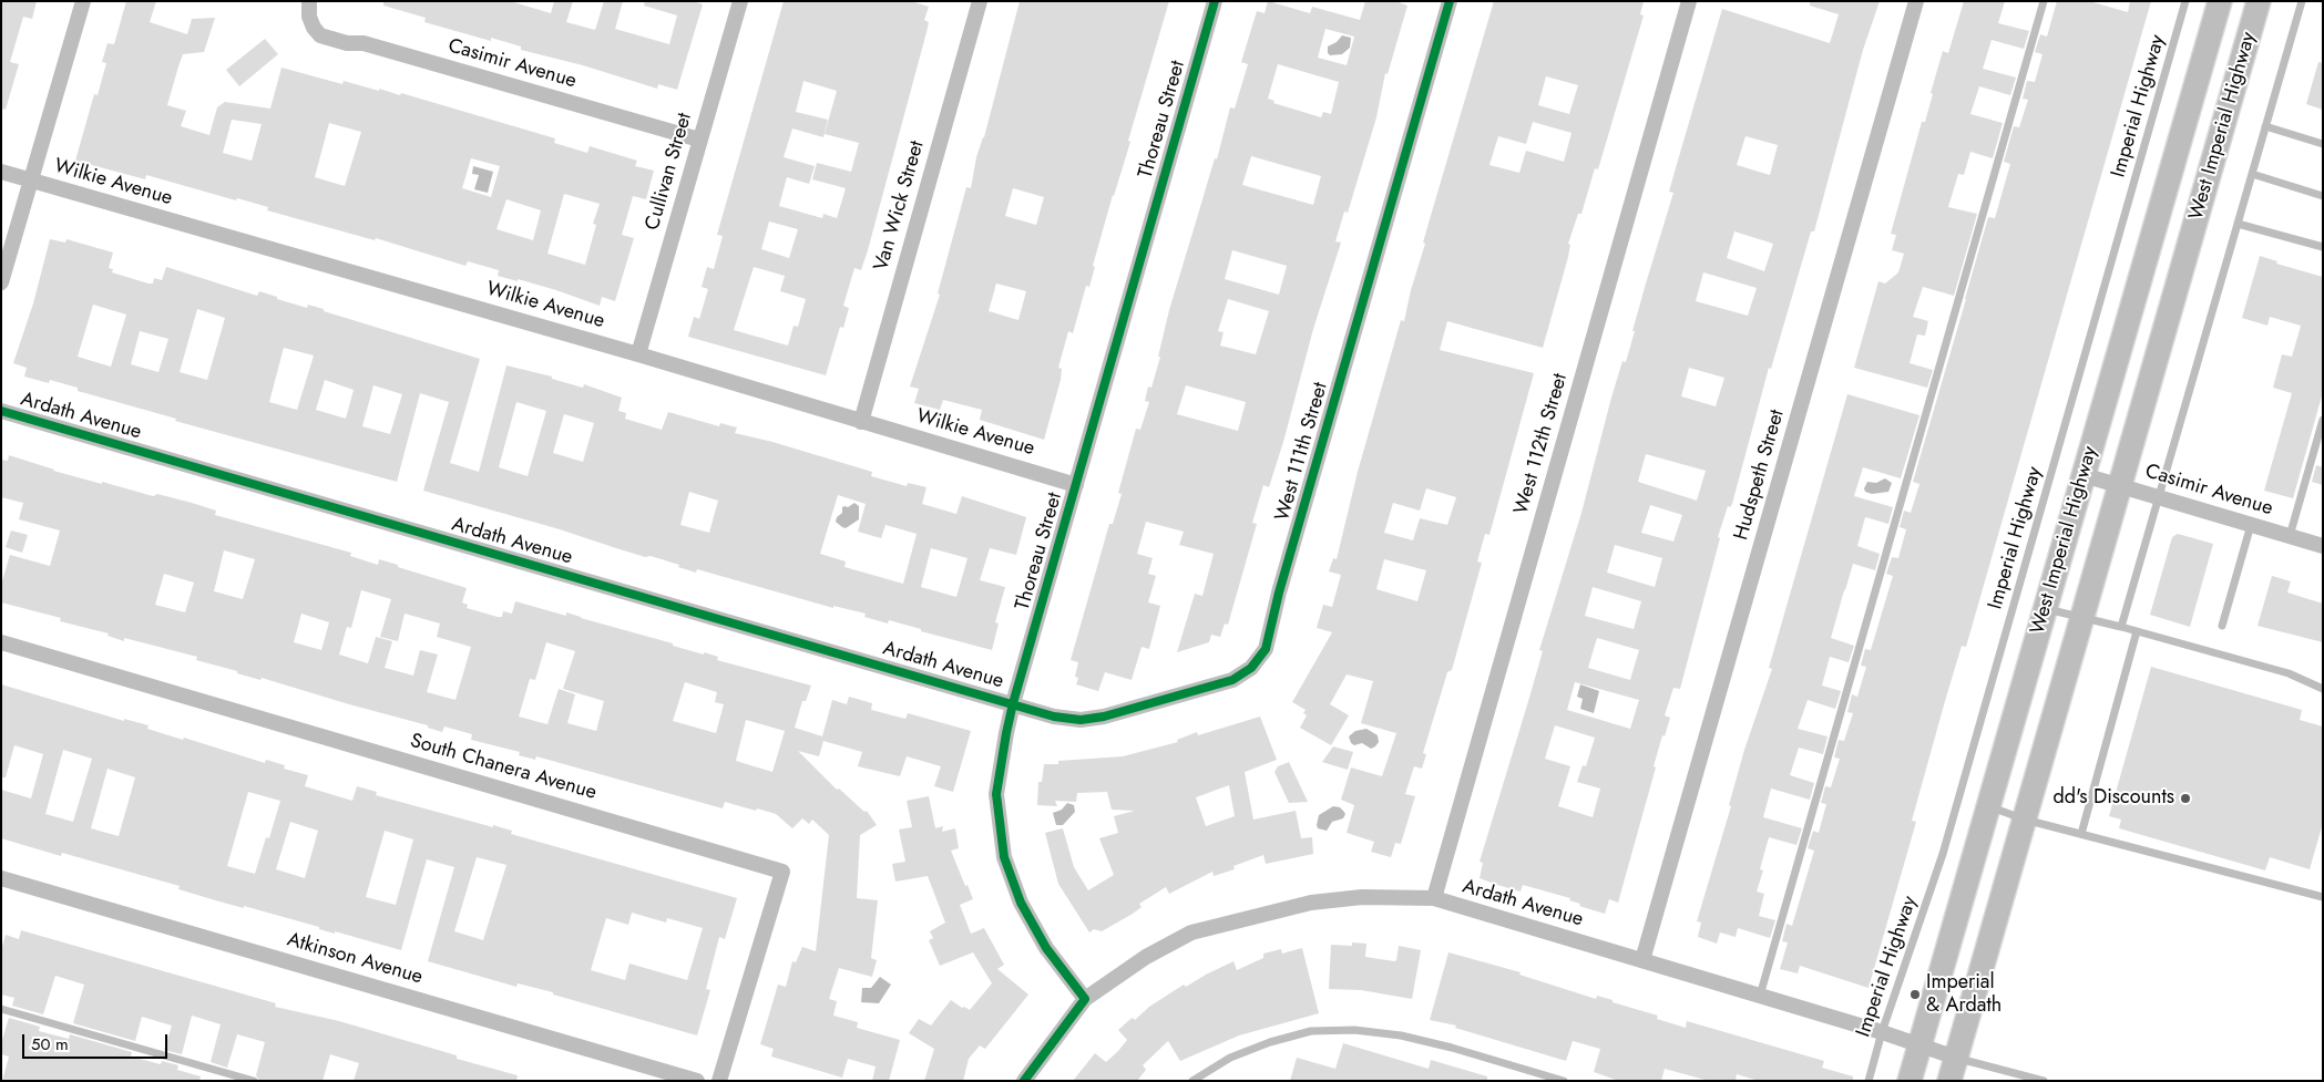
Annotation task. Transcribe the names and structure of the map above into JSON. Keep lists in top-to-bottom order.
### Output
{
  "streets": {
    "main road": ["West Imperial Highway"],
    "street": [
      "Casimir Avenue",
      "Thoreau Street",
      "Cullivan Street",
      "Wilkie Avenue",
      "Van Wick Street",
      "Ardath Avenue",
      "West 112th Street",
      "West 111th Street",
      "Hudspeth Street",
      "South Chanera Avenue",
      "Atkinson Avenue"
    ],
    "lane": ["Imperial Highway"]
  },
  "crossings": [
    ["Casimir Avenue", "West Imperial Highway"],
    ["Casimir Avenue", "Cullivan Street"],
    ["Imperial Highway", "Ardath Avenue"],
    ["Thoreau Street", "Wilkie Avenue"],
    ["Thoreau Street", "Ardath Avenue"],
    ["Thoreau Street", "West 111th Street"],
    ["West Imperial Highway", "Ardath Avenue"],
    ["Cullivan Street", "Wilkie Avenue"],
    ["Wilkie Avenue", "Van Wick Street"],
    ["Ardath Avenue", "West 112th Street"],
    ["Ardath Avenue", "West 111th Street"],
    ["Ardath Avenue", "Hudspeth Street"]
  ],
  "places": ["dd's Discounts", "Imperial & Ardath"],
  "scale_bar": "50 m"
}
